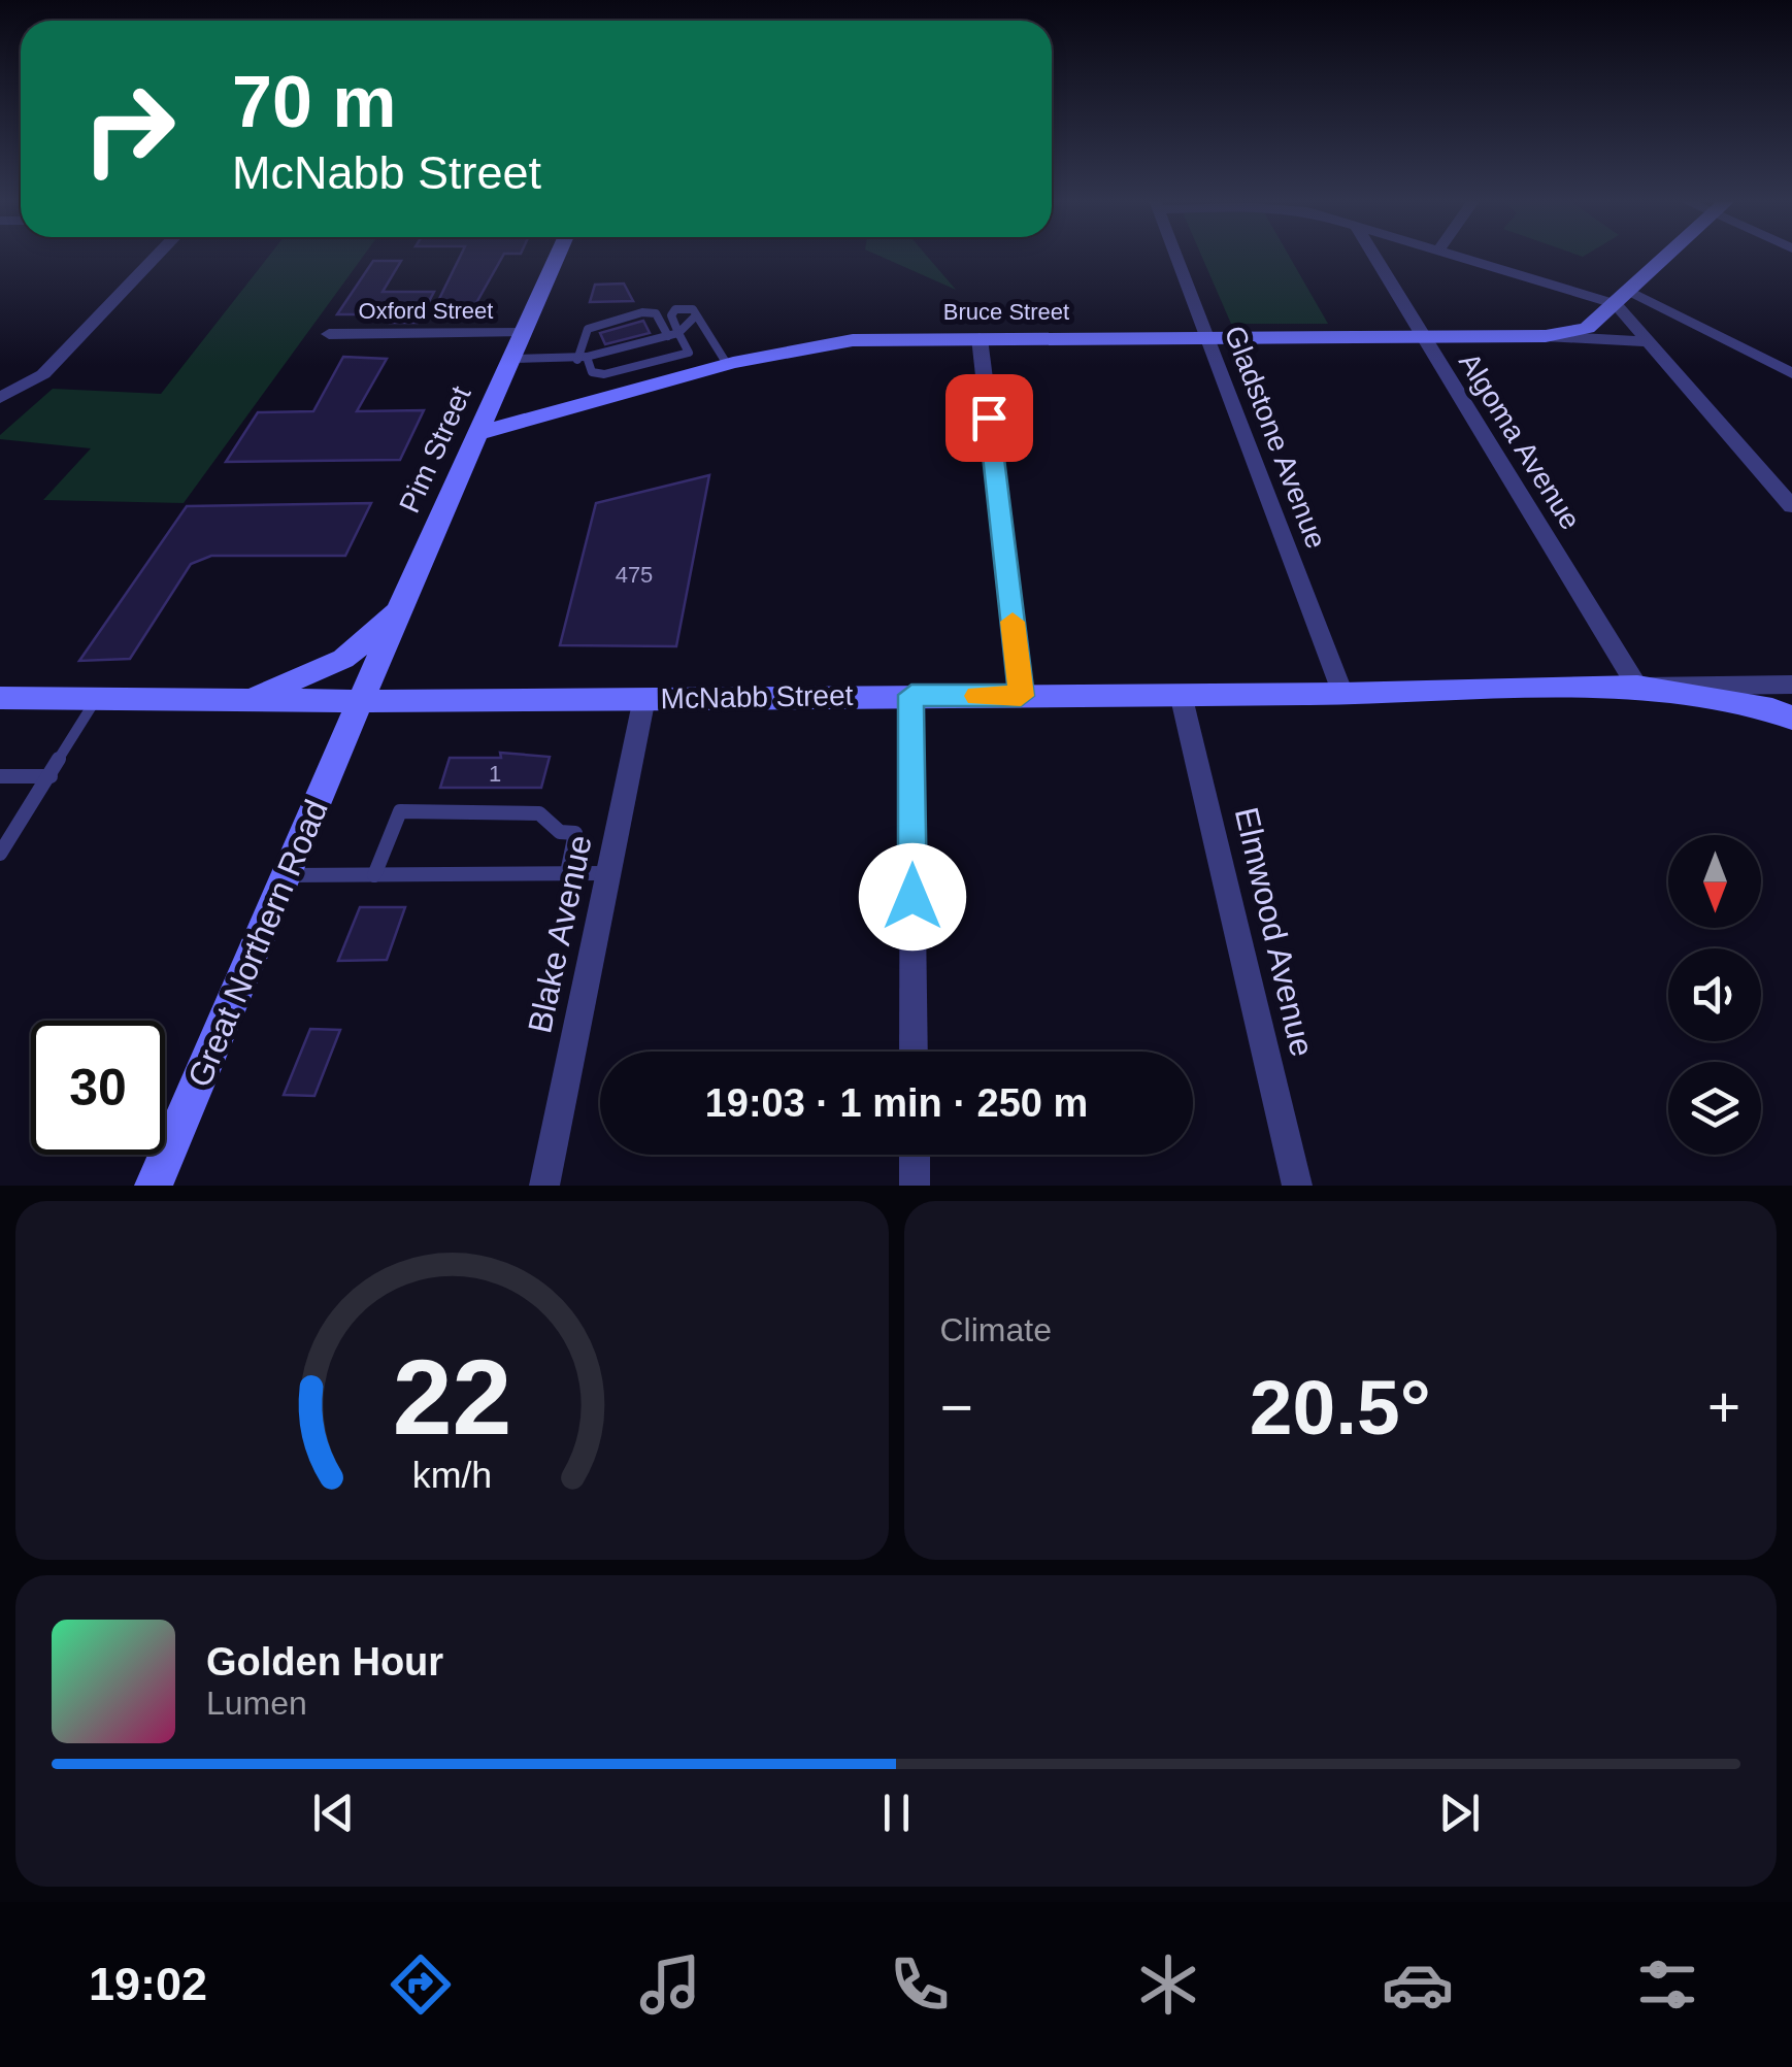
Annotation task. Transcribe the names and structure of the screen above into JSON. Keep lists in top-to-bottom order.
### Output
{
  "streets": {
    "main road": [
      "Bruce Street",
      "Pim Street",
      "McNabb Street",
      "Great Northern Road"
    ],
    "street": [
      "Oxford Street",
      "Gladstone Avenue",
      "Algoma Avenue",
      "Elmwood Avenue",
      "Blake Avenue"
    ]
  },
  "crossings": [
    ["Oxford Street", "Pim Street"],
    ["Bruce Street", "Gladstone Avenue"],
    ["Bruce Street", "Algoma Avenue"],
    ["Bruce Street", "Pim Street"],
    ["Gladstone Avenue", "McNabb Street"],
    ["Algoma Avenue", "McNabb Street"],
    ["Pim Street", "McNabb Street"],
    ["Pim Street", "Great Northern Road"],
    ["McNabb Street", "Elmwood Avenue"],
    ["McNabb Street", "Blake Avenue"],
    ["McNabb Street", "Great Northern Road"]
  ],
  "house_numbers": ["475", "1"],
  "north": "bottom",
  "page": {
    "turn": ["70 m", "McNabb Street"],
    "limit": "30",
    "trip": "19:03 · 1 min · 250 m",
    "tile": "Climate",
    "heat": ["−", "20.5°", "+"],
    "song": ["Golden Hour", "Lumen"],
    "tabs": "19:02",
    "gauge": ["22", "km/h"]
  }
}
